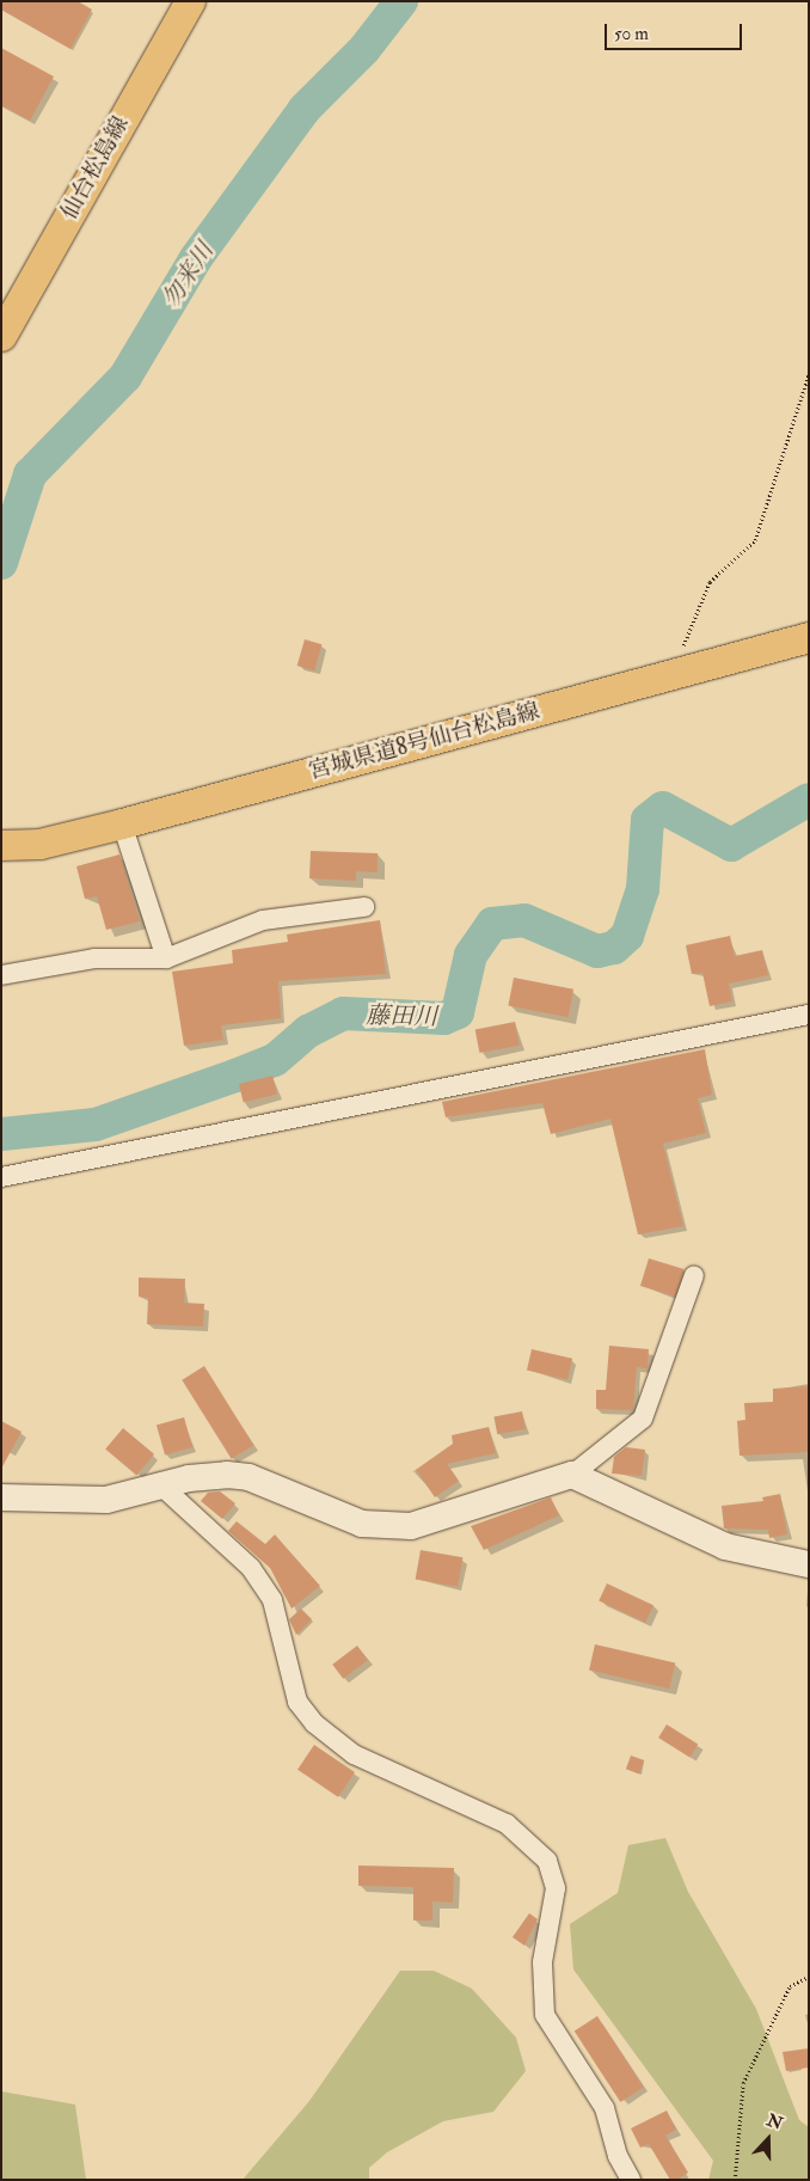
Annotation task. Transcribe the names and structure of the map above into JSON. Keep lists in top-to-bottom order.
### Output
{
  "streets": {
    "main road": ["仙台松島線", "宮城県道8号仙台松島線"]
  },
  "water": ["勿来川", "藤田川"],
  "scale_bar": "50 m",
  "north": "top"
}
